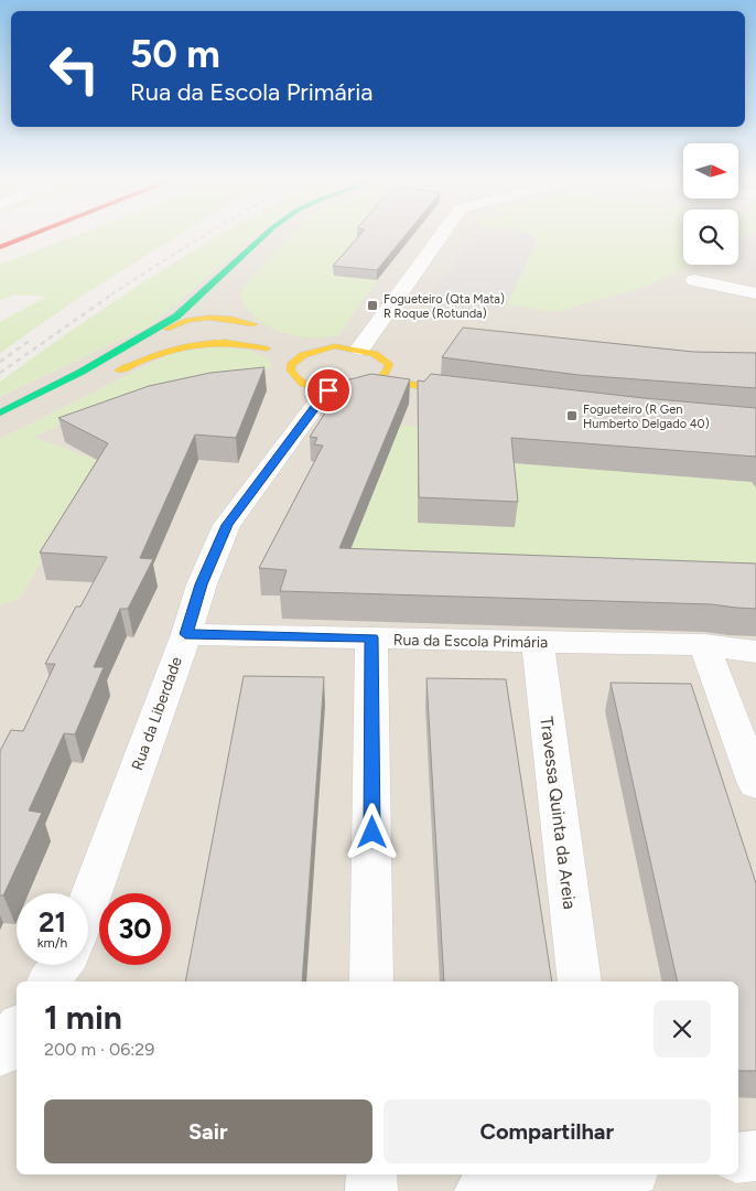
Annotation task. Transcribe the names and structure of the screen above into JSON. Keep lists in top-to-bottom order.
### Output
{
  "streets": {
    "street": ["Rua da Escola Primária", "Rua da Liberdade", "Travessa Quinta da Areia"]
  },
  "crossings": [
    ["Rua da Escola Primária", "Rua da Liberdade"],
    ["Rua da Escola Primária", "Travessa Quinta da Areia"]
  ],
  "places": {
    "transit": ["Fogueteiro (Qta Mata) R Roque (Rotunda)", "Fogueteiro (R Gen Humberto Delgado 40)"]
  },
  "north": "right",
  "page": {
    "turn": ["50 m", "Rua da Escola Primária"],
    "speed": "21 km/h",
    "limit": "30",
    "heading": ["1 min", "200 m · 06:29"],
    "buttons": ["Sair", "Compartilhar"]
  }
}
